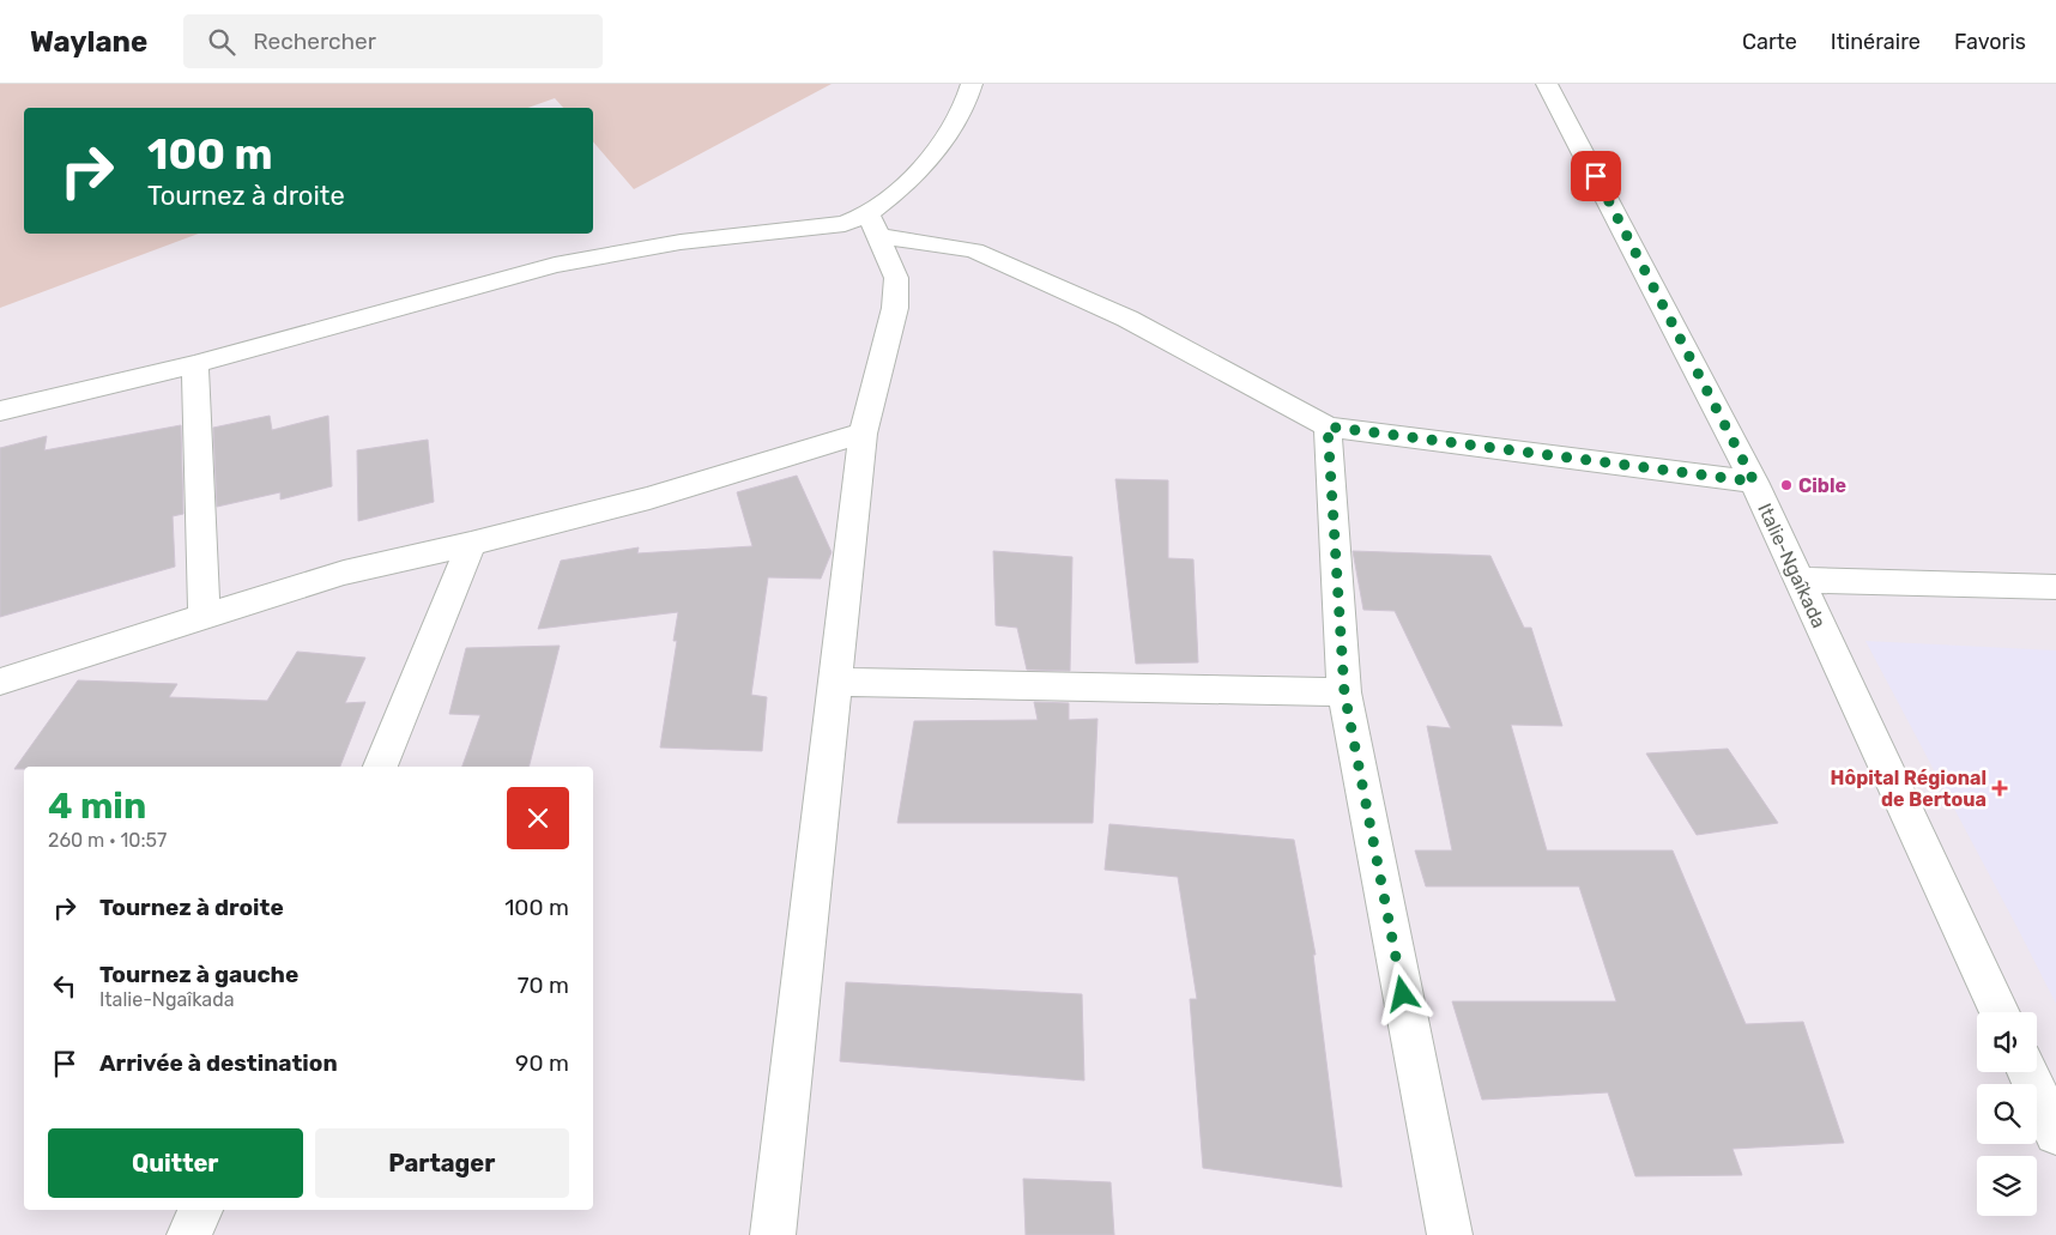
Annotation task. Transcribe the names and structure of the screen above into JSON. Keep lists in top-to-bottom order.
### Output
{
  "streets": {
    "street": ["Italie-Ngaîkada"]
  },
  "places": {
    "other": ["Cible"],
    "health": ["Hôpital Régional de Bertoua"]
  },
  "page": {
    "header": "Waylane",
    "search": "Rechercher",
    "nav": ["Carte", "Itinéraire", "Favoris"],
    "turn": ["100 m", "Tournez à droite"],
    "heading": ["4 min", "260 m · 10:57"],
    "list": [
      {
        "name": "Tournez à droite",
        "value": "100 m"
      },
      {
        "name": "Tournez à gauche",
        "note": "Italie-Ngaîkada",
        "value": "70 m"
      },
      {
        "name": "Arrivée à destination",
        "value": "90 m"
      }
    ],
    "buttons": ["Quitter", "Partager"]
  }
}
